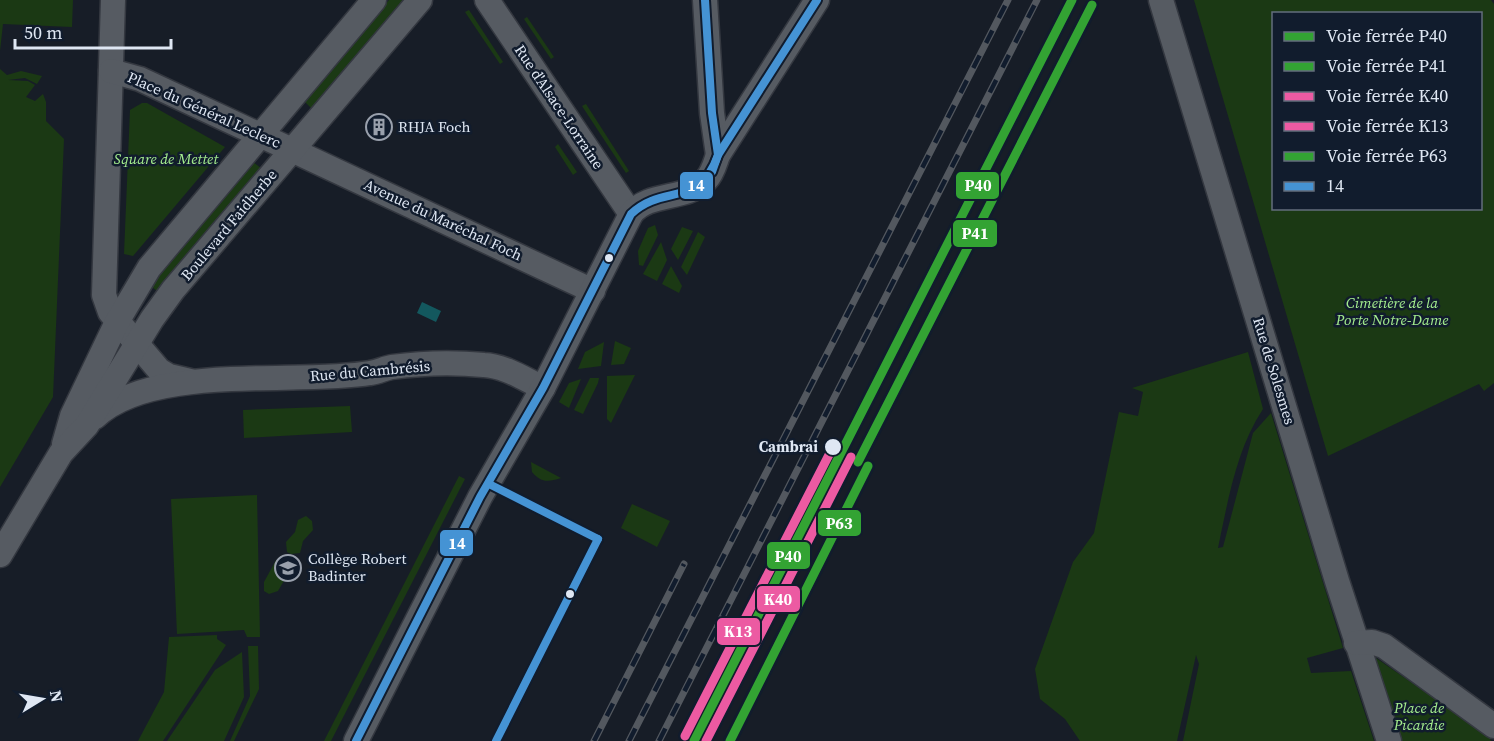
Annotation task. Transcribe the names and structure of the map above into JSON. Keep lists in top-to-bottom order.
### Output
{
  "streets": {
    "street": [
      "Rue d'Alsace-Lorraine",
      "Place du Général Leclerc",
      "Avenue du Maréchal Foch",
      "Boulevard Faidherbe",
      "Rue du Cambrésis",
      "Rue de Solesmes"
    ]
  },
  "crossings": [
    ["Place du Général Leclerc", "Avenue du Maréchal Foch"],
    ["Place du Général Leclerc", "Boulevard Faidherbe"],
    ["Place du Général Leclerc", "Rue du Cambrésis"],
    ["Avenue du Maréchal Foch", "Boulevard Faidherbe"],
    ["Boulevard Faidherbe", "Rue du Cambrésis"]
  ],
  "parks": ["Square de Mettet", "Cimetière de la Porte Notre-Dame", "Place de Picardie"],
  "places": {
    "building": ["RHJA Foch"],
    "other": ["Cambrai"],
    "school or university": ["Collège Robert Badinter"]
  },
  "lines": [
    "rail line P40",
    "transit line 14",
    "rail line P41",
    "rail line K13",
    "rail line K40",
    "rail line P63"
  ],
  "legend": [
    "Voie ferrée P40",
    "Voie ferrée P41",
    "Voie ferrée K40",
    "Voie ferrée K13",
    "Voie ferrée P63",
    "14"
  ],
  "scale_bar": "50 m",
  "north": "right"
}
